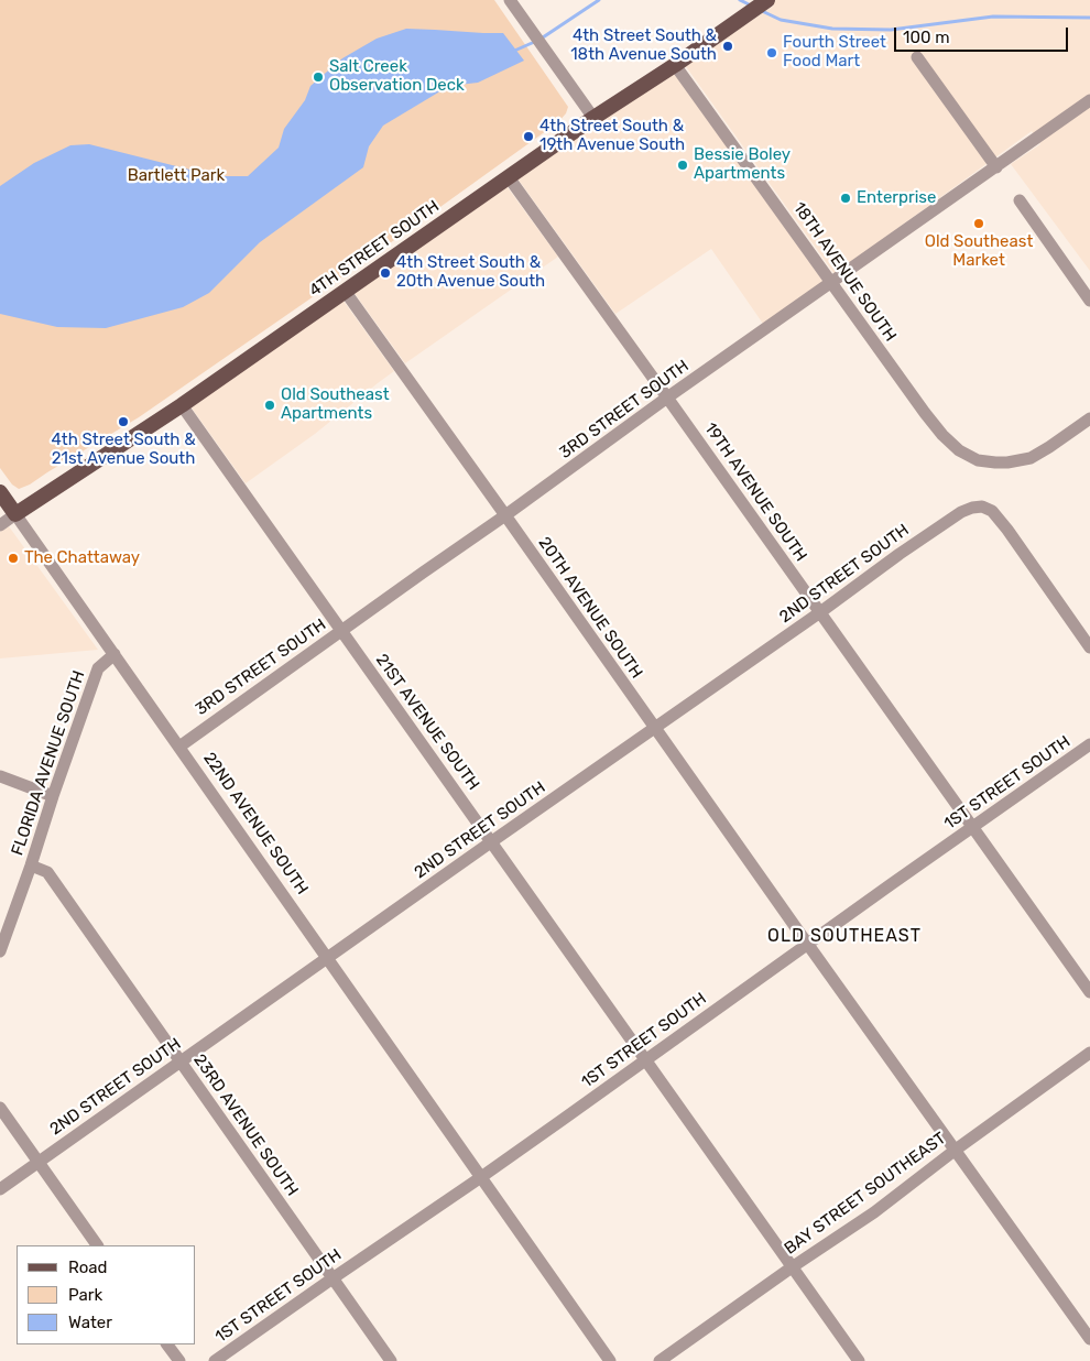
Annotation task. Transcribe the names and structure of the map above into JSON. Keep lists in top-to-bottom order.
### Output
{
  "streets": {
    "main road": ["4TH STREET SOUTH", "22ND AVENUE SOUTH"],
    "street": [
      "18TH AVENUE SOUTH",
      "3RD STREET SOUTH",
      "19TH AVENUE SOUTH",
      "2ND STREET SOUTH",
      "20TH AVENUE SOUTH",
      "21ST AVENUE SOUTH",
      "FLORIDA AVENUE SOUTH",
      "1ST STREET SOUTH",
      "23RD AVENUE SOUTH",
      "BAY STREET SOUTHEAST"
    ]
  },
  "crossings": [
    ["4TH STREET SOUTH", "18TH AVENUE SOUTH"],
    ["4TH STREET SOUTH", "19TH AVENUE SOUTH"],
    ["4TH STREET SOUTH", "20TH AVENUE SOUTH"],
    ["4TH STREET SOUTH", "21ST AVENUE SOUTH"],
    ["4TH STREET SOUTH", "22ND AVENUE SOUTH"],
    ["18TH AVENUE SOUTH", "3RD STREET SOUTH"],
    ["3RD STREET SOUTH", "19TH AVENUE SOUTH"],
    ["3RD STREET SOUTH", "20TH AVENUE SOUTH"],
    ["3RD STREET SOUTH", "21ST AVENUE SOUTH"],
    ["3RD STREET SOUTH", "22ND AVENUE SOUTH"],
    ["19TH AVENUE SOUTH", "2ND STREET SOUTH"],
    ["19TH AVENUE SOUTH", "1ST STREET SOUTH"],
    ["2ND STREET SOUTH", "20TH AVENUE SOUTH"],
    ["2ND STREET SOUTH", "21ST AVENUE SOUTH"],
    ["2ND STREET SOUTH", "22ND AVENUE SOUTH"],
    ["2ND STREET SOUTH", "23RD AVENUE SOUTH"],
    ["20TH AVENUE SOUTH", "1ST STREET SOUTH"],
    ["20TH AVENUE SOUTH", "BAY STREET SOUTHEAST"],
    ["21ST AVENUE SOUTH", "1ST STREET SOUTH"],
    ["21ST AVENUE SOUTH", "BAY STREET SOUTHEAST"],
    ["FLORIDA AVENUE SOUTH", "22ND AVENUE SOUTH"],
    ["FLORIDA AVENUE SOUTH", "23RD AVENUE SOUTH"],
    ["1ST STREET SOUTH", "22ND AVENUE SOUTH"],
    ["1ST STREET SOUTH", "23RD AVENUE SOUTH"]
  ],
  "districts": ["OLD SOUTHEAST"],
  "parks": ["Bartlett Park"],
  "places": [
    "4th Street South & 18th Avenue South",
    "Fourth Street Food Mart",
    "Salt Creek Observation Deck",
    "4th Street South & 19th Avenue South",
    "Bessie Boley Apartments",
    "Enterprise",
    "Old Southeast Market",
    "4th Street South & 20th Avenue South",
    "Old Southeast Apartments",
    "4th Street South & 21st Avenue South",
    "The Chattaway"
  ],
  "legend": ["Road", "Park", "Water"],
  "scale_bar": "100 m"
}
